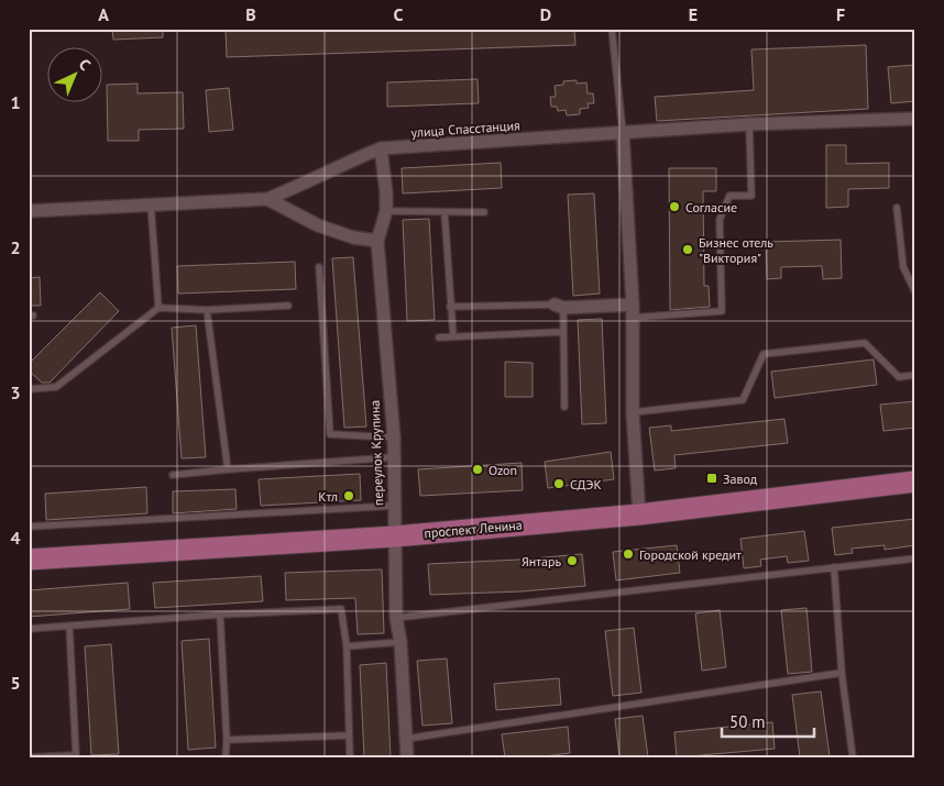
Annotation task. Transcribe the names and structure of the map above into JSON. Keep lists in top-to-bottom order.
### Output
{
  "streets": {
    "main road": ["проспект Ленина"],
    "street": ["улица Спасстанция", "переулок Крупина"]
  },
  "crossings": [
    ["улица Спасстанция", "переулок Крупина"],
    ["переулок Крупина", "проспект Ленина"]
  ],
  "places": {
    "other": [
      "Согласие",
      "Бизнес отель \"Виктория\"",
      "Ozon",
      "СДЭК",
      "Ктл",
      "Городской кредит",
      "Янтарь"
    ],
    "transit": ["Завод"]
  },
  "scale_bar": "50 m",
  "north": "top right",
  "grid": {
    "columns": [
      "A",
      "B",
      "C",
      "D",
      "E",
      "F"
    ],
    "rows": [
      "1",
      "2",
      "3",
      "4",
      "5"
    ]
  }
}
